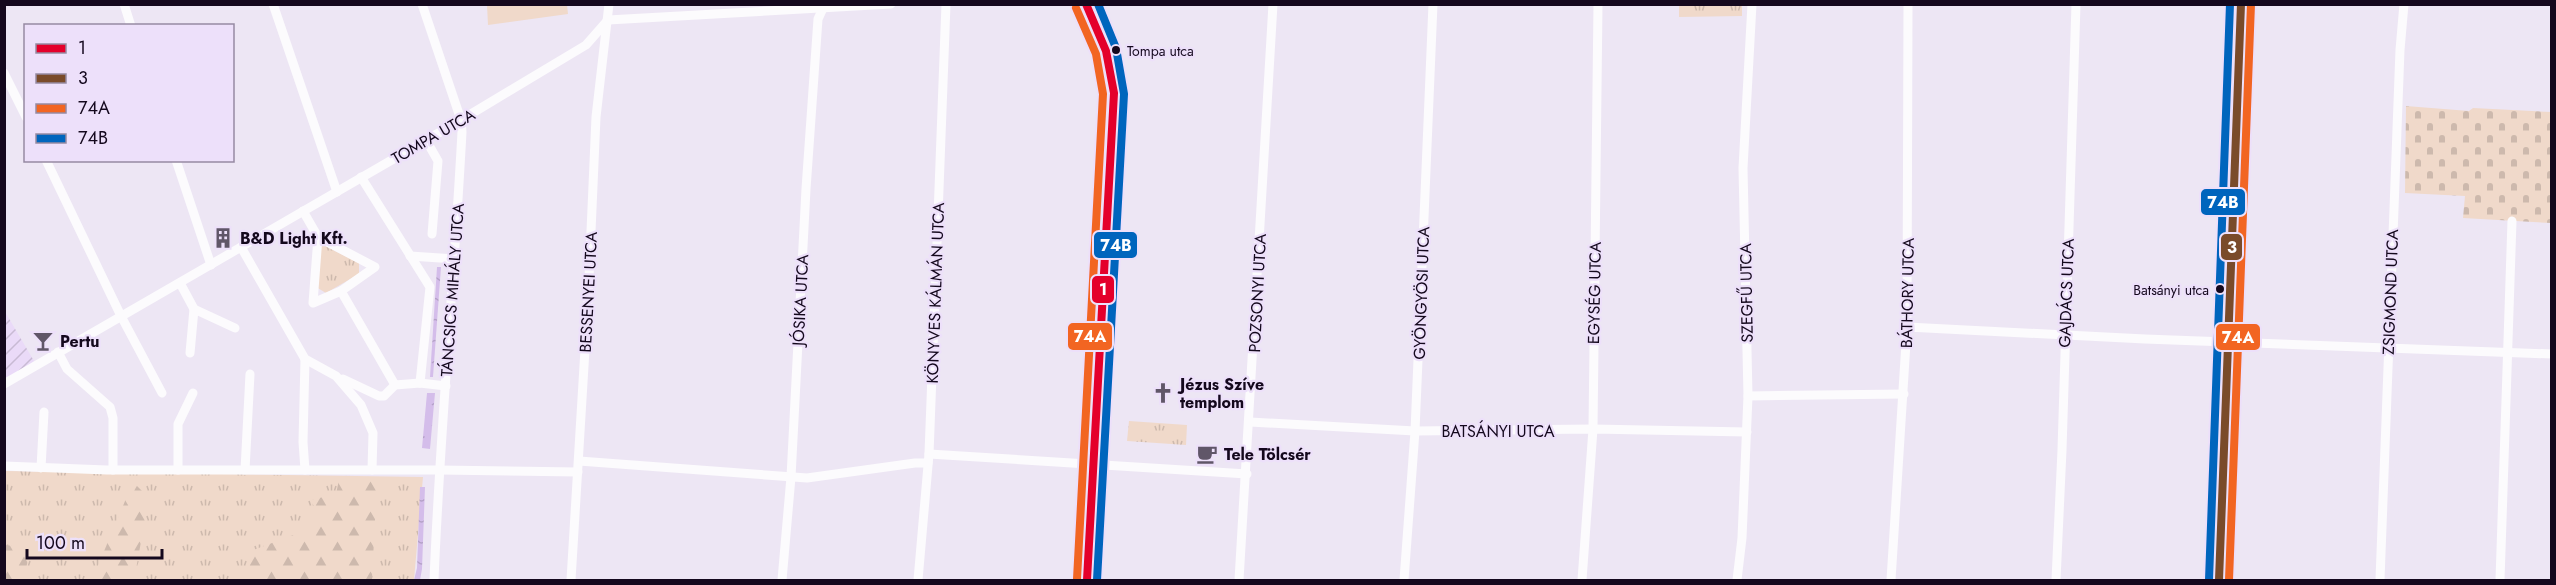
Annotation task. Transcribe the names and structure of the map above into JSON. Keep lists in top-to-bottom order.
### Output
{
  "streets": {
    "street": [
      "TOMPA UTCA",
      "TÁNCSICS MIHÁLY UTCA",
      "BESSENYEI UTCA",
      "ZSIGMOND UTCA",
      "KÖNYVES KÁLMÁN UTCA",
      "POZSONYI UTCA",
      "GYÖNGYÖSI UTCA",
      "EGYSÉG UTCA",
      "SZEGFŰ UTCA",
      "BÁTHORY UTCA",
      "GAJDÁCS UTCA",
      "JÓSIKA UTCA",
      "BATSÁNYI UTCA"
    ]
  },
  "crossings": [
    ["TOMPA UTCA", "TÁNCSICS MIHÁLY UTCA"],
    ["TOMPA UTCA", "BESSENYEI UTCA"],
    ["POZSONYI UTCA", "BATSÁNYI UTCA"],
    ["GYÖNGYÖSI UTCA", "BATSÁNYI UTCA"],
    ["EGYSÉG UTCA", "BATSÁNYI UTCA"],
    ["SZEGFŰ UTCA", "BATSÁNYI UTCA"]
  ],
  "places": {
    "other": ["Tompa utca", "Batsányi utca"],
    "building": ["B&D Light Kft."],
    "bar": ["Pertu"],
    "church": ["Jézus Szíve templom"],
    "cafe": ["Tele Tölcsér"]
  },
  "lines": [
    "transit line 1",
    "transit line 3",
    "transit line 74A",
    "transit line 74B"
  ],
  "legend": [
    "1",
    "3",
    "74A",
    "74B"
  ],
  "scale_bar": "100 m"
}
